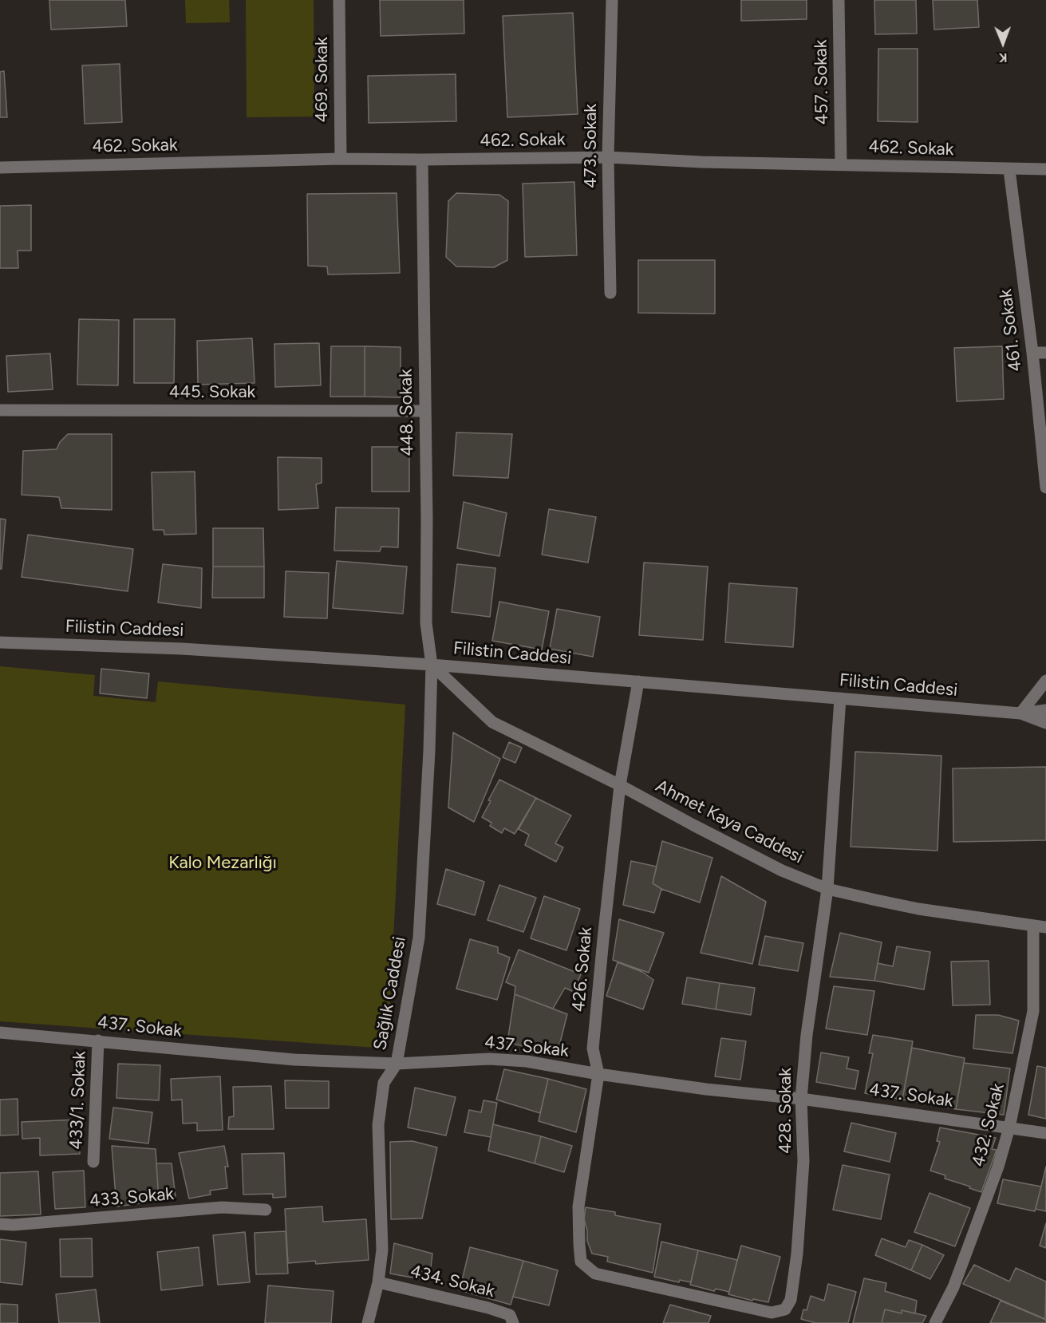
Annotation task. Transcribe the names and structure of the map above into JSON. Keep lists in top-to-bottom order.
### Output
{
  "streets": {
    "street": [
      "469. Sokak",
      "457. Sokak",
      "462. Sokak",
      "473. Sokak",
      "461. Sokak",
      "445. Sokak",
      "448. Sokak",
      "Filistin Caddesi",
      "Ahmet Kaya Caddesi",
      "426. Sokak",
      "Sağlık Caddesi",
      "437. Sokak",
      "433/1. Sokak",
      "428. Sokak",
      "432. Sokak",
      "433. Sokak",
      "434. Sokak"
    ]
  },
  "crossings": [
    ["469. Sokak", "462. Sokak"],
    ["457. Sokak", "462. Sokak"],
    ["462. Sokak", "473. Sokak"],
    ["462. Sokak", "461. Sokak"],
    ["462. Sokak", "448. Sokak"],
    ["445. Sokak", "448. Sokak"],
    ["448. Sokak", "Filistin Caddesi"],
    ["448. Sokak", "Ahmet Kaya Caddesi"],
    ["448. Sokak", "Sağlık Caddesi"],
    ["Filistin Caddesi", "Ahmet Kaya Caddesi"],
    ["Filistin Caddesi", "426. Sokak"],
    ["Filistin Caddesi", "Sağlık Caddesi"],
    ["Filistin Caddesi", "428. Sokak"],
    ["Ahmet Kaya Caddesi", "426. Sokak"],
    ["Ahmet Kaya Caddesi", "Sağlık Caddesi"],
    ["Ahmet Kaya Caddesi", "428. Sokak"],
    ["Ahmet Kaya Caddesi", "432. Sokak"],
    ["426. Sokak", "437. Sokak"],
    ["426. Sokak", "428. Sokak"],
    ["Sağlık Caddesi", "437. Sokak"],
    ["Sağlık Caddesi", "434. Sokak"],
    ["437. Sokak", "433/1. Sokak"],
    ["437. Sokak", "428. Sokak"],
    ["437. Sokak", "432. Sokak"]
  ],
  "parks": ["Kalo Mezarlığı"],
  "north": "bottom"
}
